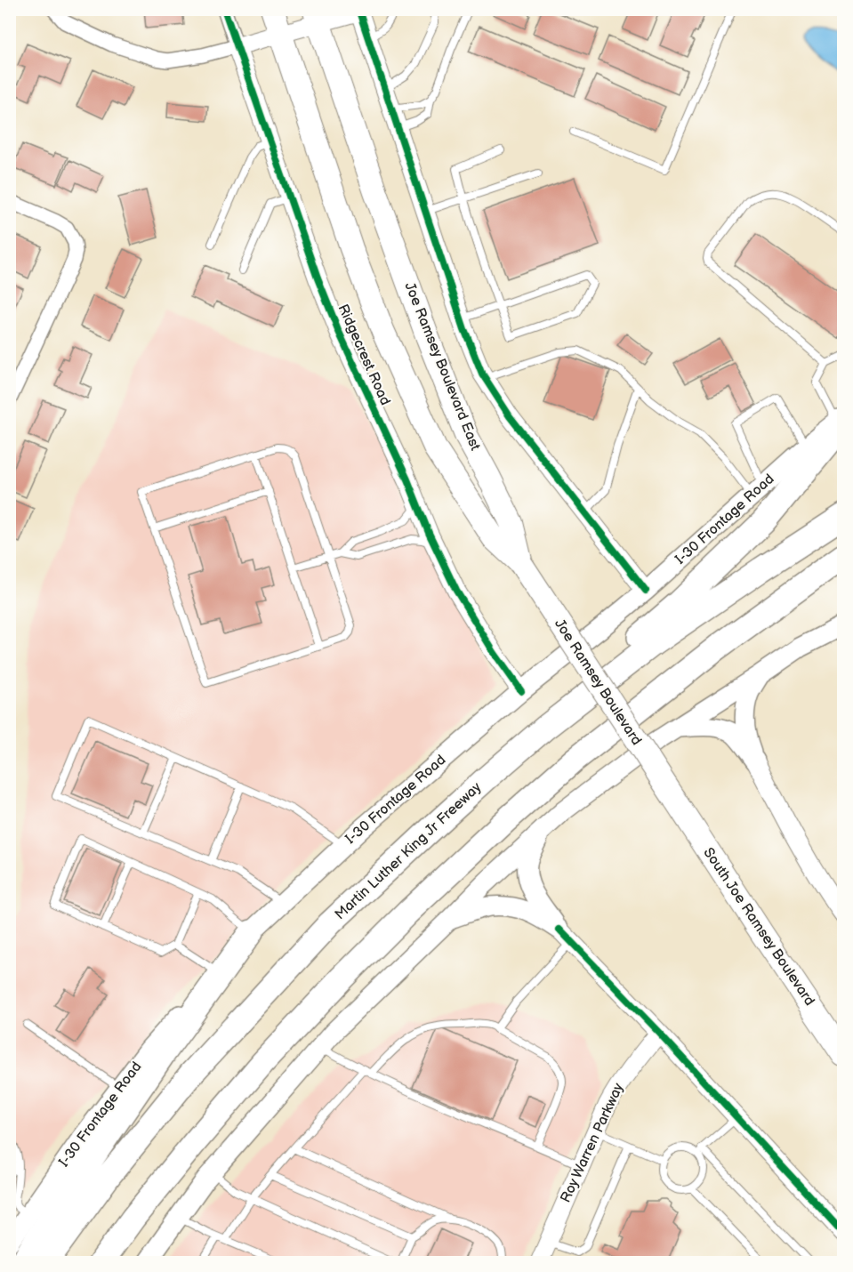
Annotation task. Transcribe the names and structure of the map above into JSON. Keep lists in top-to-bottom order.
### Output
{
  "streets": {
    "highway": [
      "Joe Ramsey Boulevard East",
      "Joe Ramsey Boulevard",
      "Martin Luther King Jr Freeway",
      "South Joe Ramsey Boulevard"
    ],
    "main road": ["I-30 Frontage Road"],
    "street": ["Ridgecrest Road", "Roy Warren Parkway"]
  },
  "crossings": [
    ["Ridgecrest Road", "I-30 Frontage Road"],
    ["Joe Ramsey Boulevard East", "Joe Ramsey Boulevard"],
    ["Joe Ramsey Boulevard", "South Joe Ramsey Boulevard"]
  ]
}
